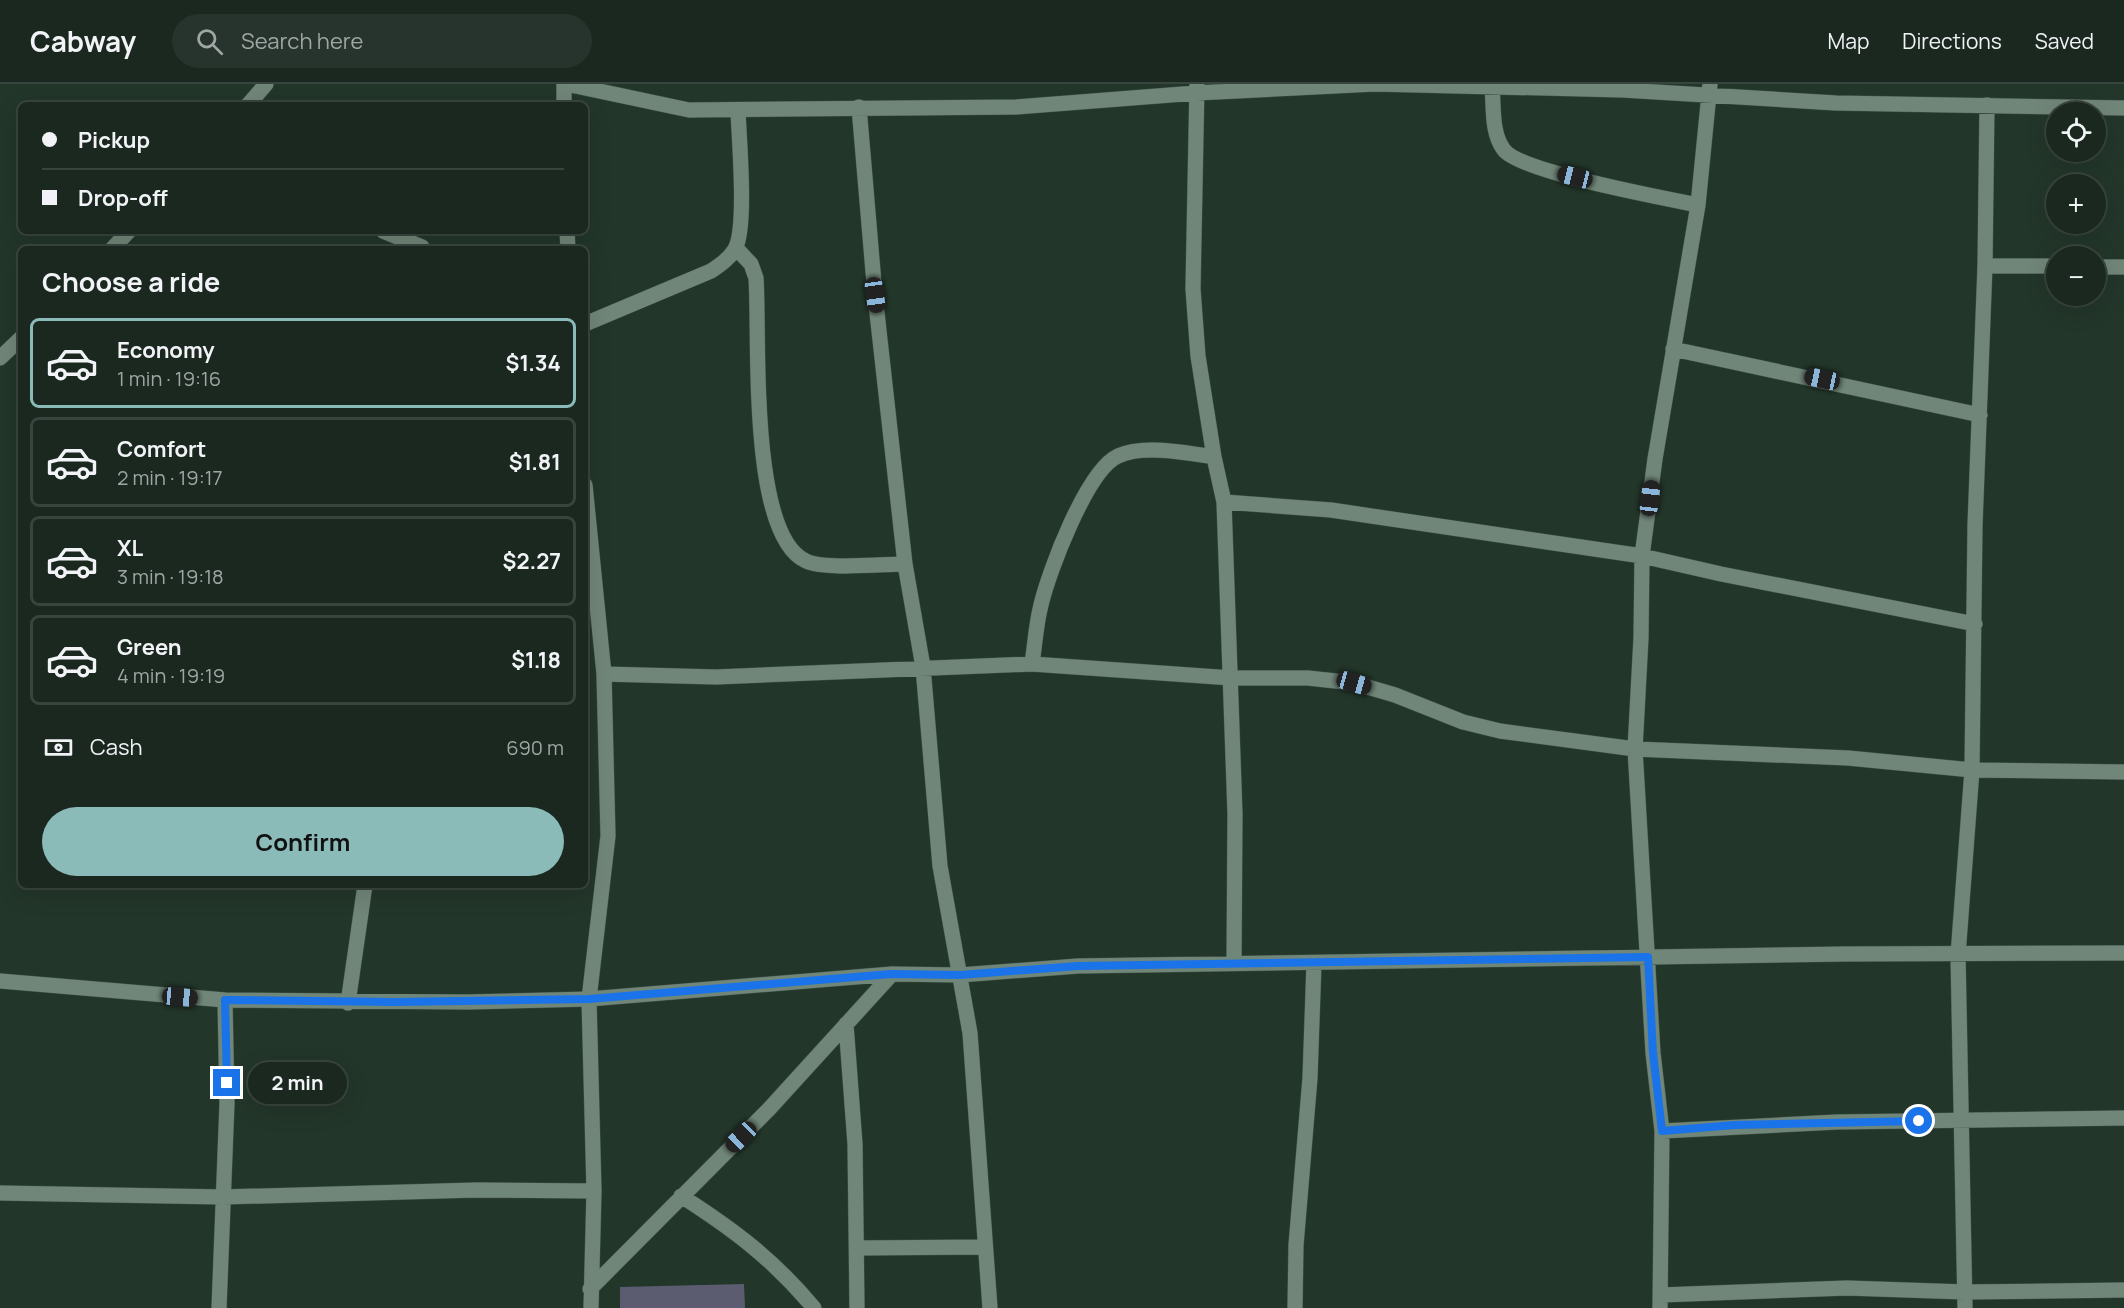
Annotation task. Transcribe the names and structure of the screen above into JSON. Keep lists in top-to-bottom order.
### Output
{
  "page": {
    "header": "Cabway",
    "search": "Search here",
    "nav": ["Map", "Directions", "Saved"],
    "map_buttons": ["+", "−"],
    "banner": ["Pickup", "Drop-off"],
    "heading": "Choose a ride",
    "list": [
      {
        "name": "Economy",
        "note": "1 min · 19:16",
        "value": "$1.34"
      },
      {
        "name": "Comfort",
        "note": "2 min · 19:17",
        "value": "$1.81"
      },
      {
        "name": "XL",
        "note": "3 min · 19:18",
        "value": "$2.27"
      },
      {
        "name": "Green",
        "note": "4 min · 19:19",
        "value": "$1.18"
      }
    ],
    "pay": ["Cash", "690 m"],
    "buttons": "Confirm",
    "bubble": "2 min"
  }
}
